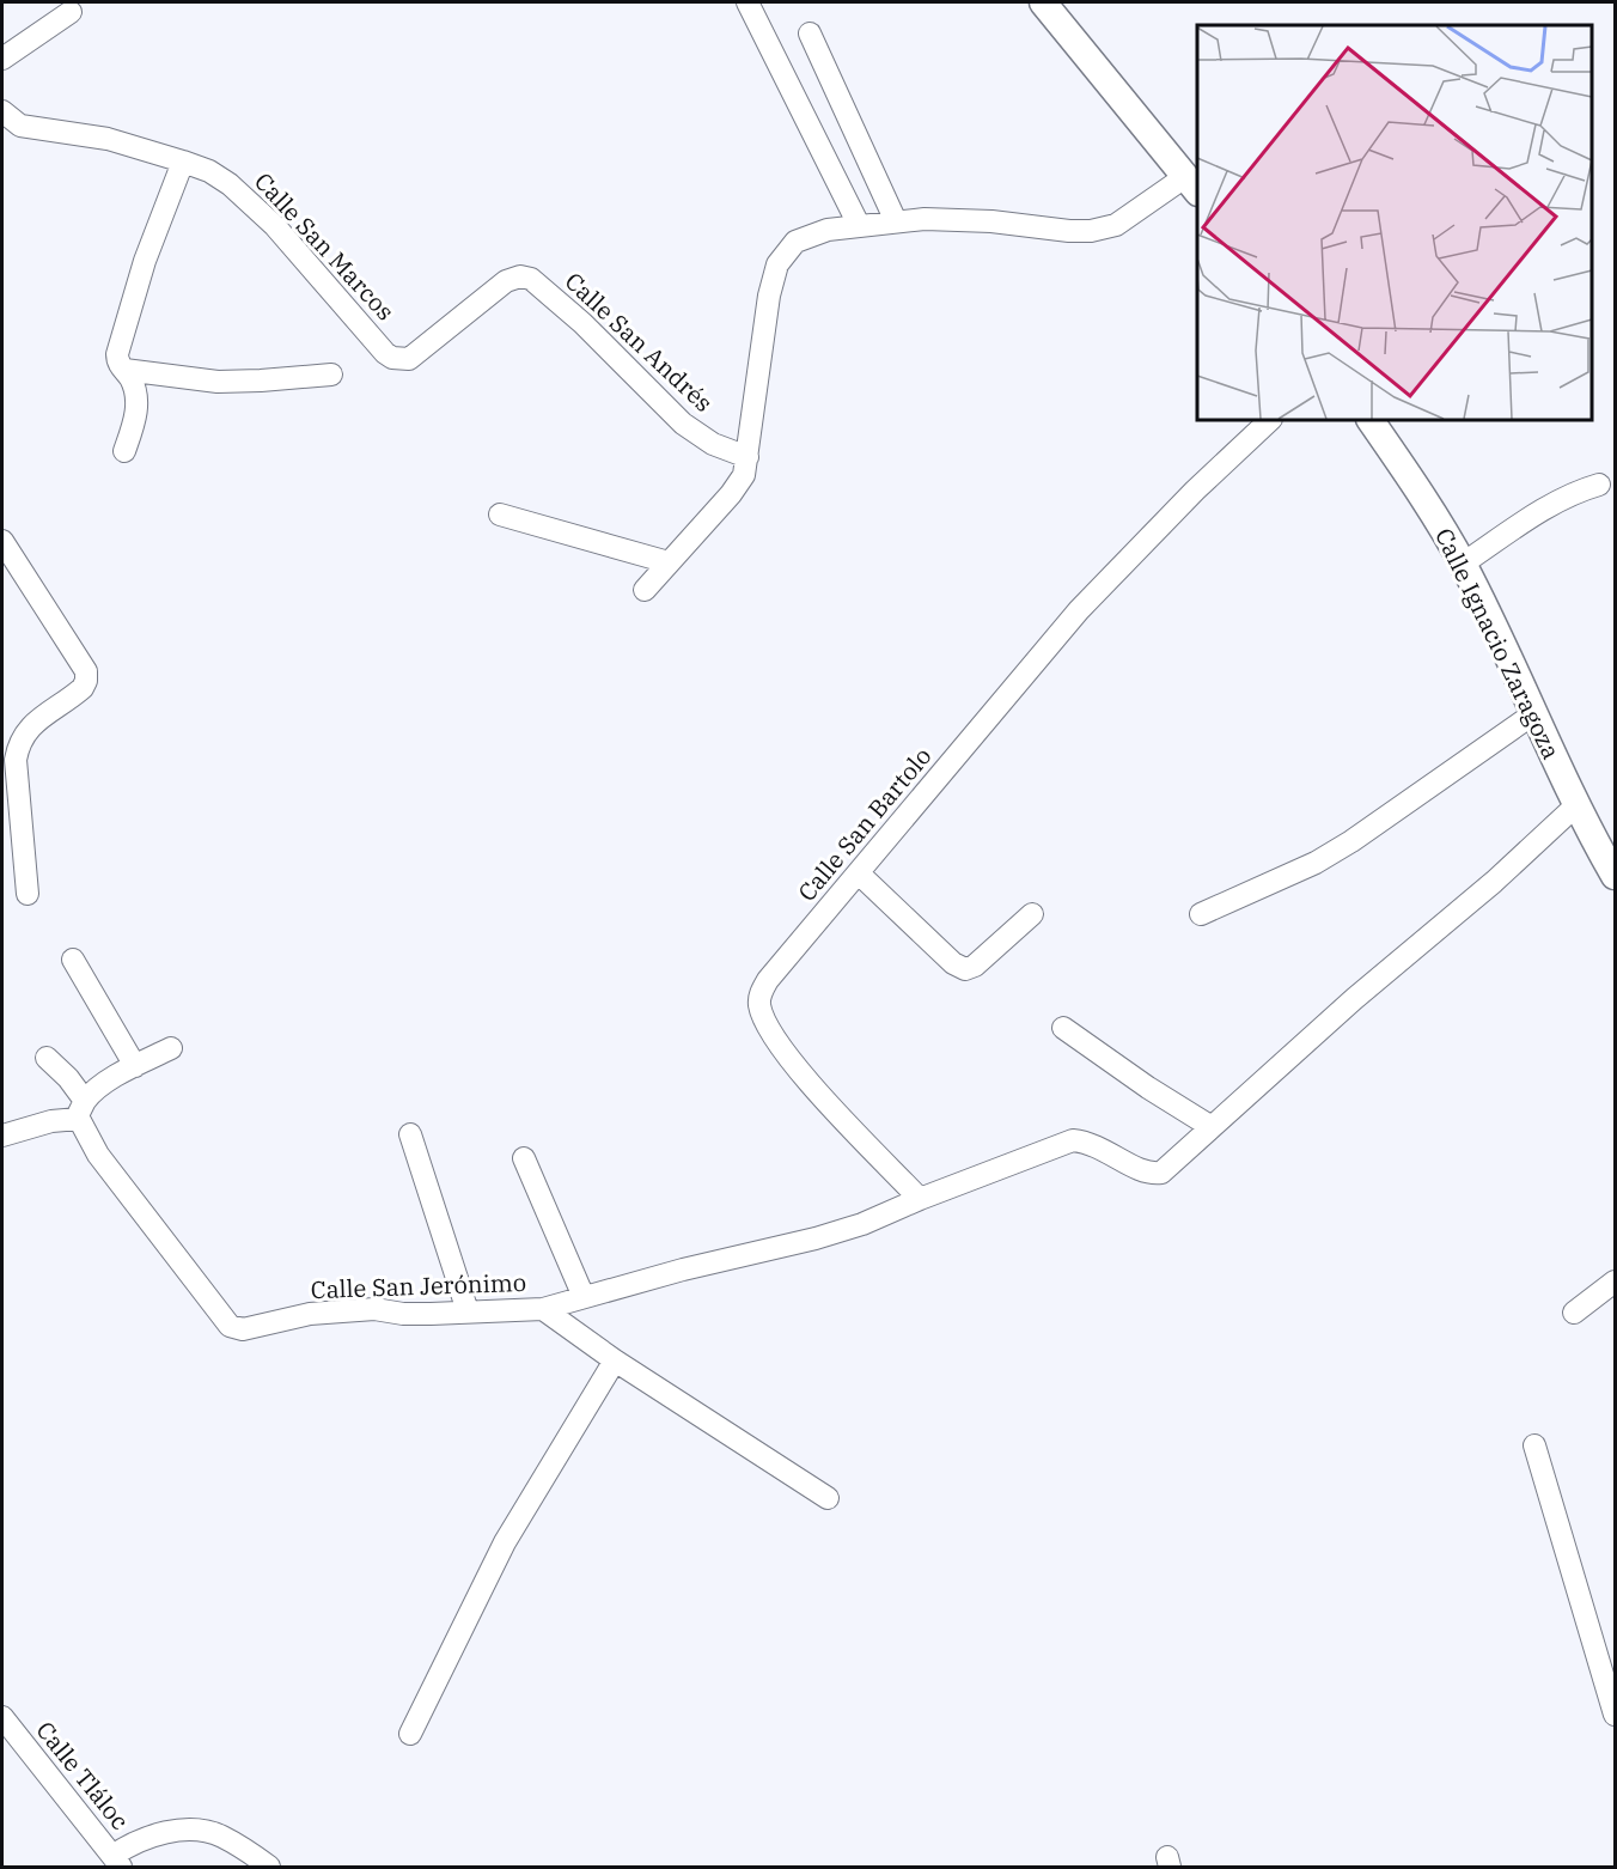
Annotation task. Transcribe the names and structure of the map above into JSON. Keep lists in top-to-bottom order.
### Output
{
  "streets": {
    "street": [
      "Calle San Marcos",
      "Calle San Andrés",
      "Calle Ignacio Zaragoza",
      "Calle San Bartolo",
      "Calle San Jerónimo",
      "Calle Tláloc"
    ]
  },
  "crossings": [
    ["Calle San Marcos", "Calle San Andrés"],
    ["Calle San Bartolo", "Calle San Jerónimo"]
  ]
}
